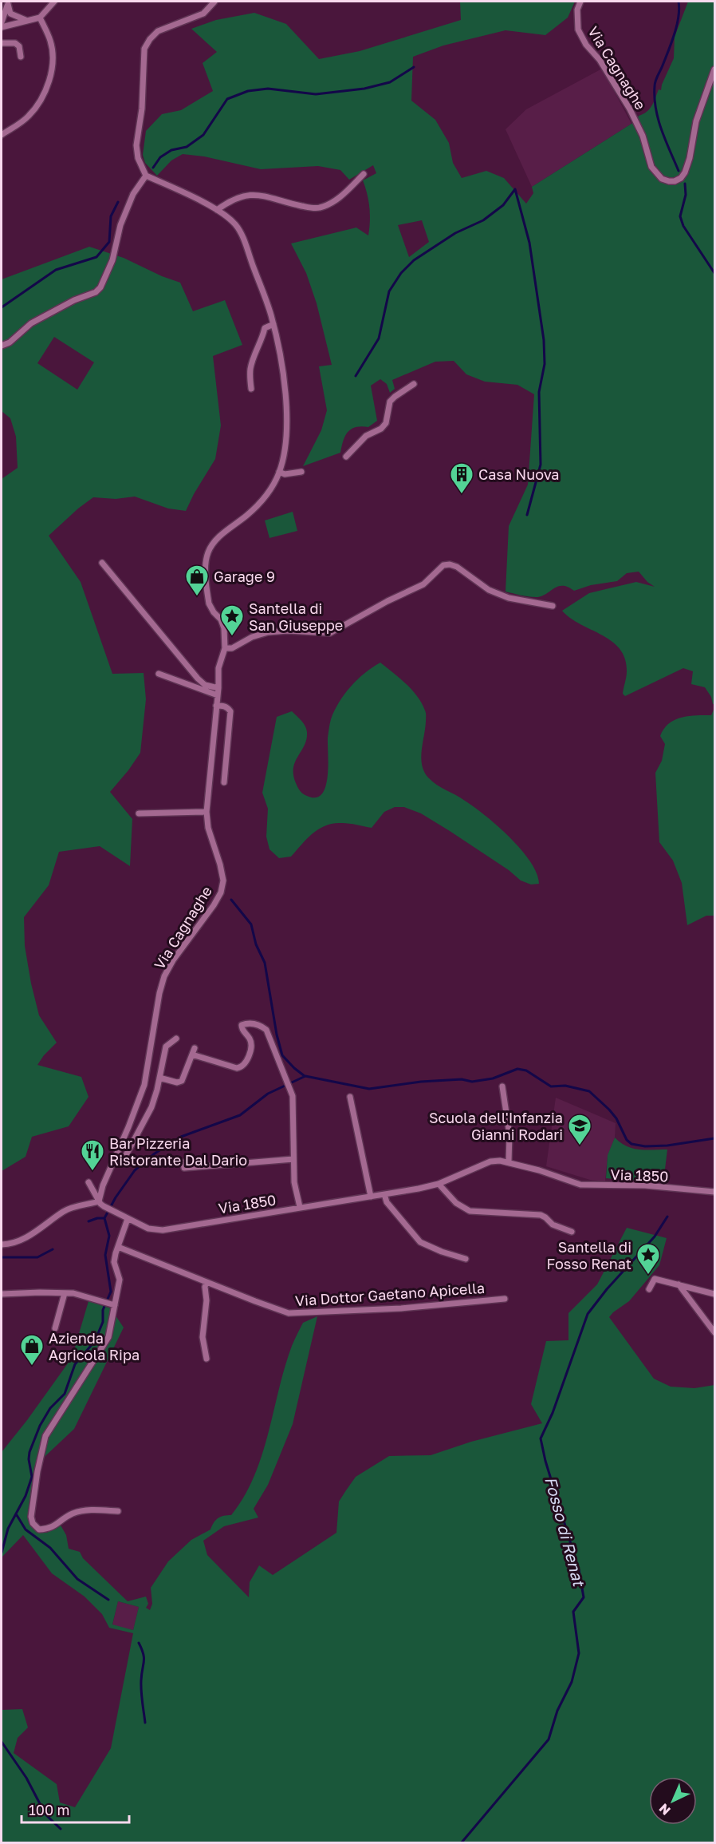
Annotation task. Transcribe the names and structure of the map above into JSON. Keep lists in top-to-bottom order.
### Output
{
  "streets": {
    "street": ["Via Cagnaghe", "Via 1850", "Via Dottor Gaetano Apicella"]
  },
  "crossings": [
    ["Via Cagnaghe", "Via 1850"]
  ],
  "water": ["Fosso di Renat"],
  "places": {
    "building": ["Casa Nuova"],
    "shop": ["Garage 9", "Azienda Agricola Ripa"],
    "place": ["Santella di San Giuseppe", "Santella di Fosso Renat"],
    "school or university": ["Scuola dell'Infanzia Gianni Rodari"],
    "restaurant": ["Bar Pizzeria Ristorante Dal Dario"]
  },
  "scale_bar": "100 m",
  "north": "bottom left"
}
